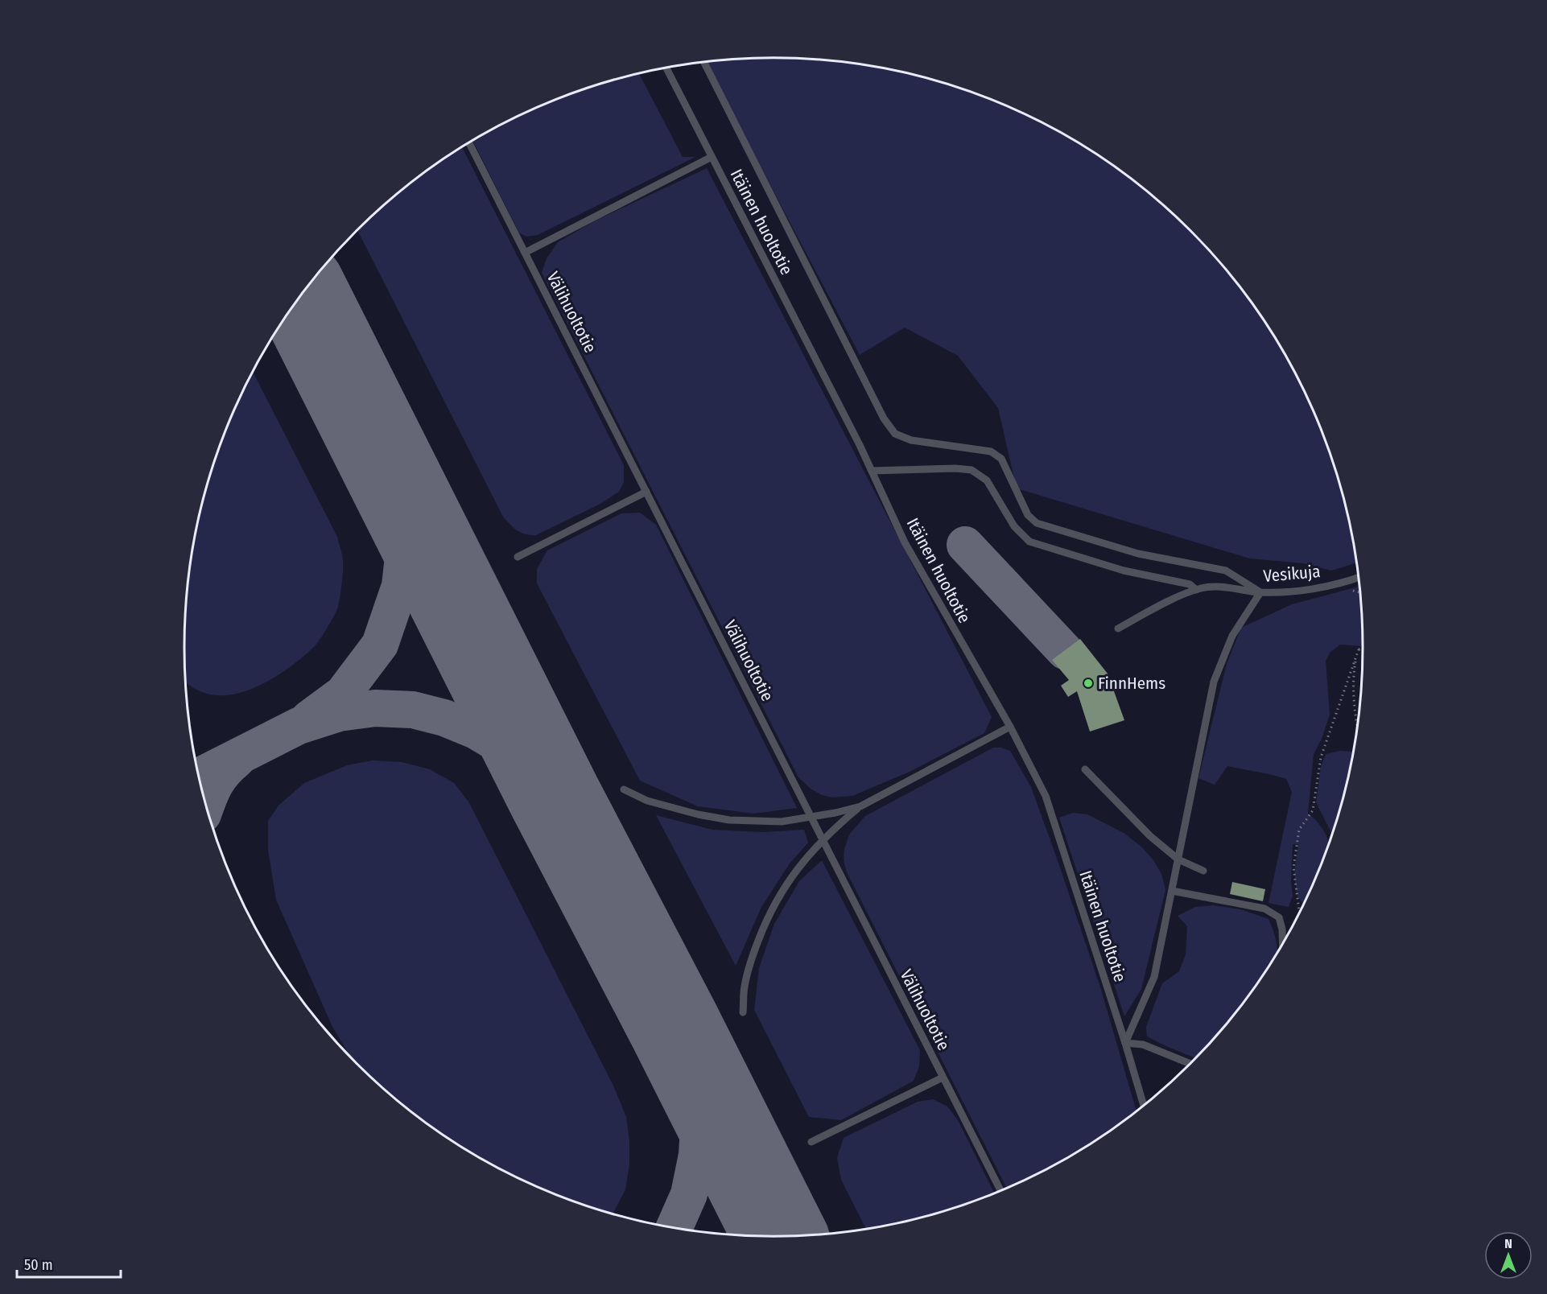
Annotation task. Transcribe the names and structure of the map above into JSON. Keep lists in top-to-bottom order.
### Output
{
  "streets": {
    "lane": ["Itäinen huoltotie", "Välihuoltotie", "Vesikuja"]
  },
  "places": ["FinnHems"],
  "scale_bar": "50 m",
  "north": "top"
}
